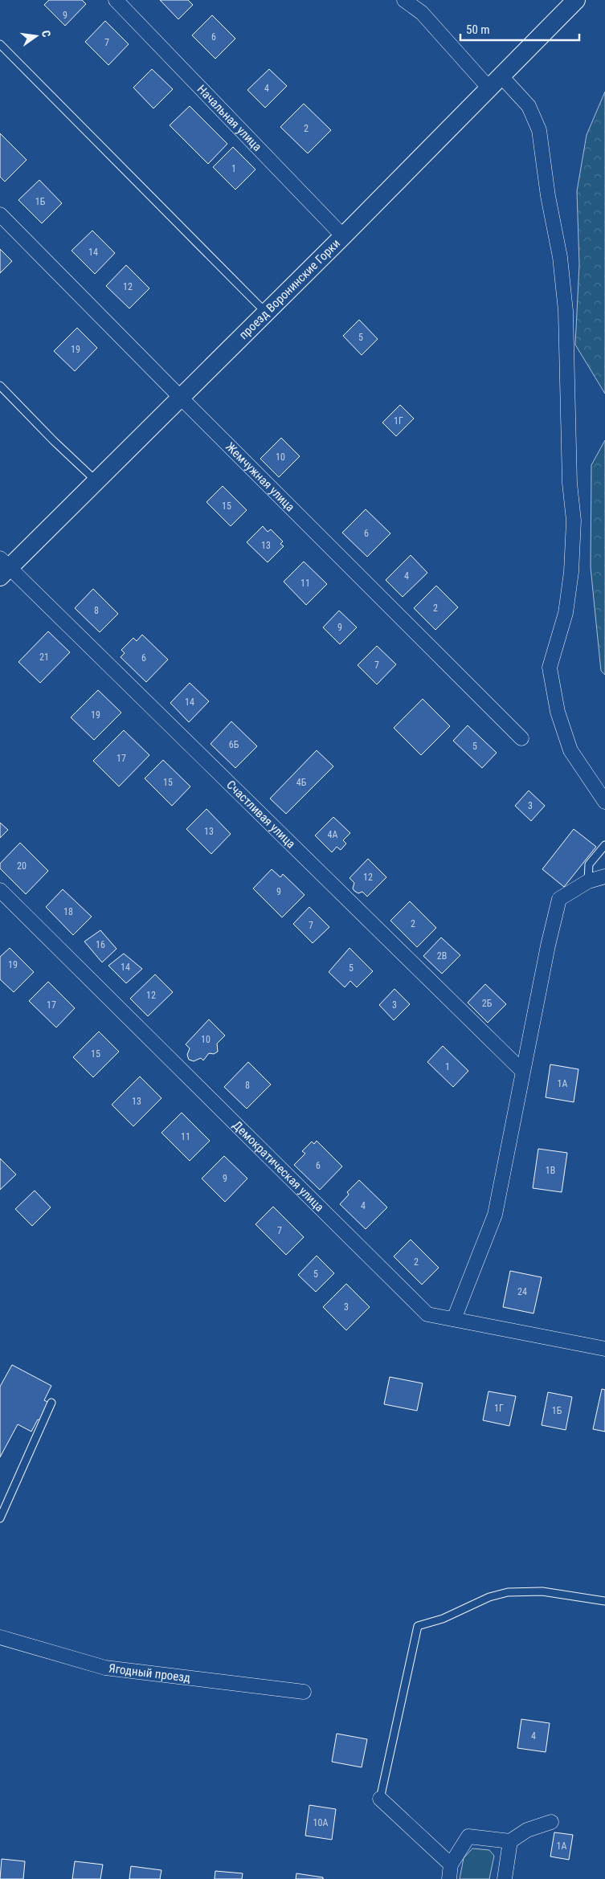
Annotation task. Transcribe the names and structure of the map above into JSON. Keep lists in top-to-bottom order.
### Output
{
  "streets": {
    "street": [
      "Начальная улица",
      "проезд Воронинские Горки",
      "Жемчужная улица",
      "Счастливая улица",
      "Демократическая улица",
      "Ягодный проезд"
    ]
  },
  "crossings": [
    ["Начальная улица", "проезд Воронинские Горки"],
    ["проезд Воронинские Горки", "Жемчужная улица"],
    ["проезд Воронинские Горки", "Счастливая улица"]
  ],
  "house_numbers": [
    "9",
    "6",
    "7",
    "4",
    "2",
    "1",
    "1Б",
    "14",
    "12",
    "5",
    "19",
    "1Г",
    "10",
    "15",
    "6",
    "13",
    "4",
    "11",
    "2",
    "8",
    "9",
    "21",
    "6",
    "7",
    "14",
    "19",
    "6Б",
    "5",
    "17",
    "15",
    "4Б",
    "3",
    "13",
    "4А",
    "20",
    "12",
    "9",
    "18",
    "2",
    "7",
    "16",
    "2В",
    "19",
    "14",
    "5",
    "12",
    "2Б",
    "17",
    "3",
    "10",
    "15",
    "1",
    "1А",
    "8",
    "13",
    "11",
    "6",
    "1В",
    "9",
    "4",
    "7",
    "2",
    "5",
    "24",
    "3",
    "1Г",
    "1Б",
    "4",
    "10А",
    "1А"
  ],
  "scale_bar": "50 m",
  "north": "right"
}
